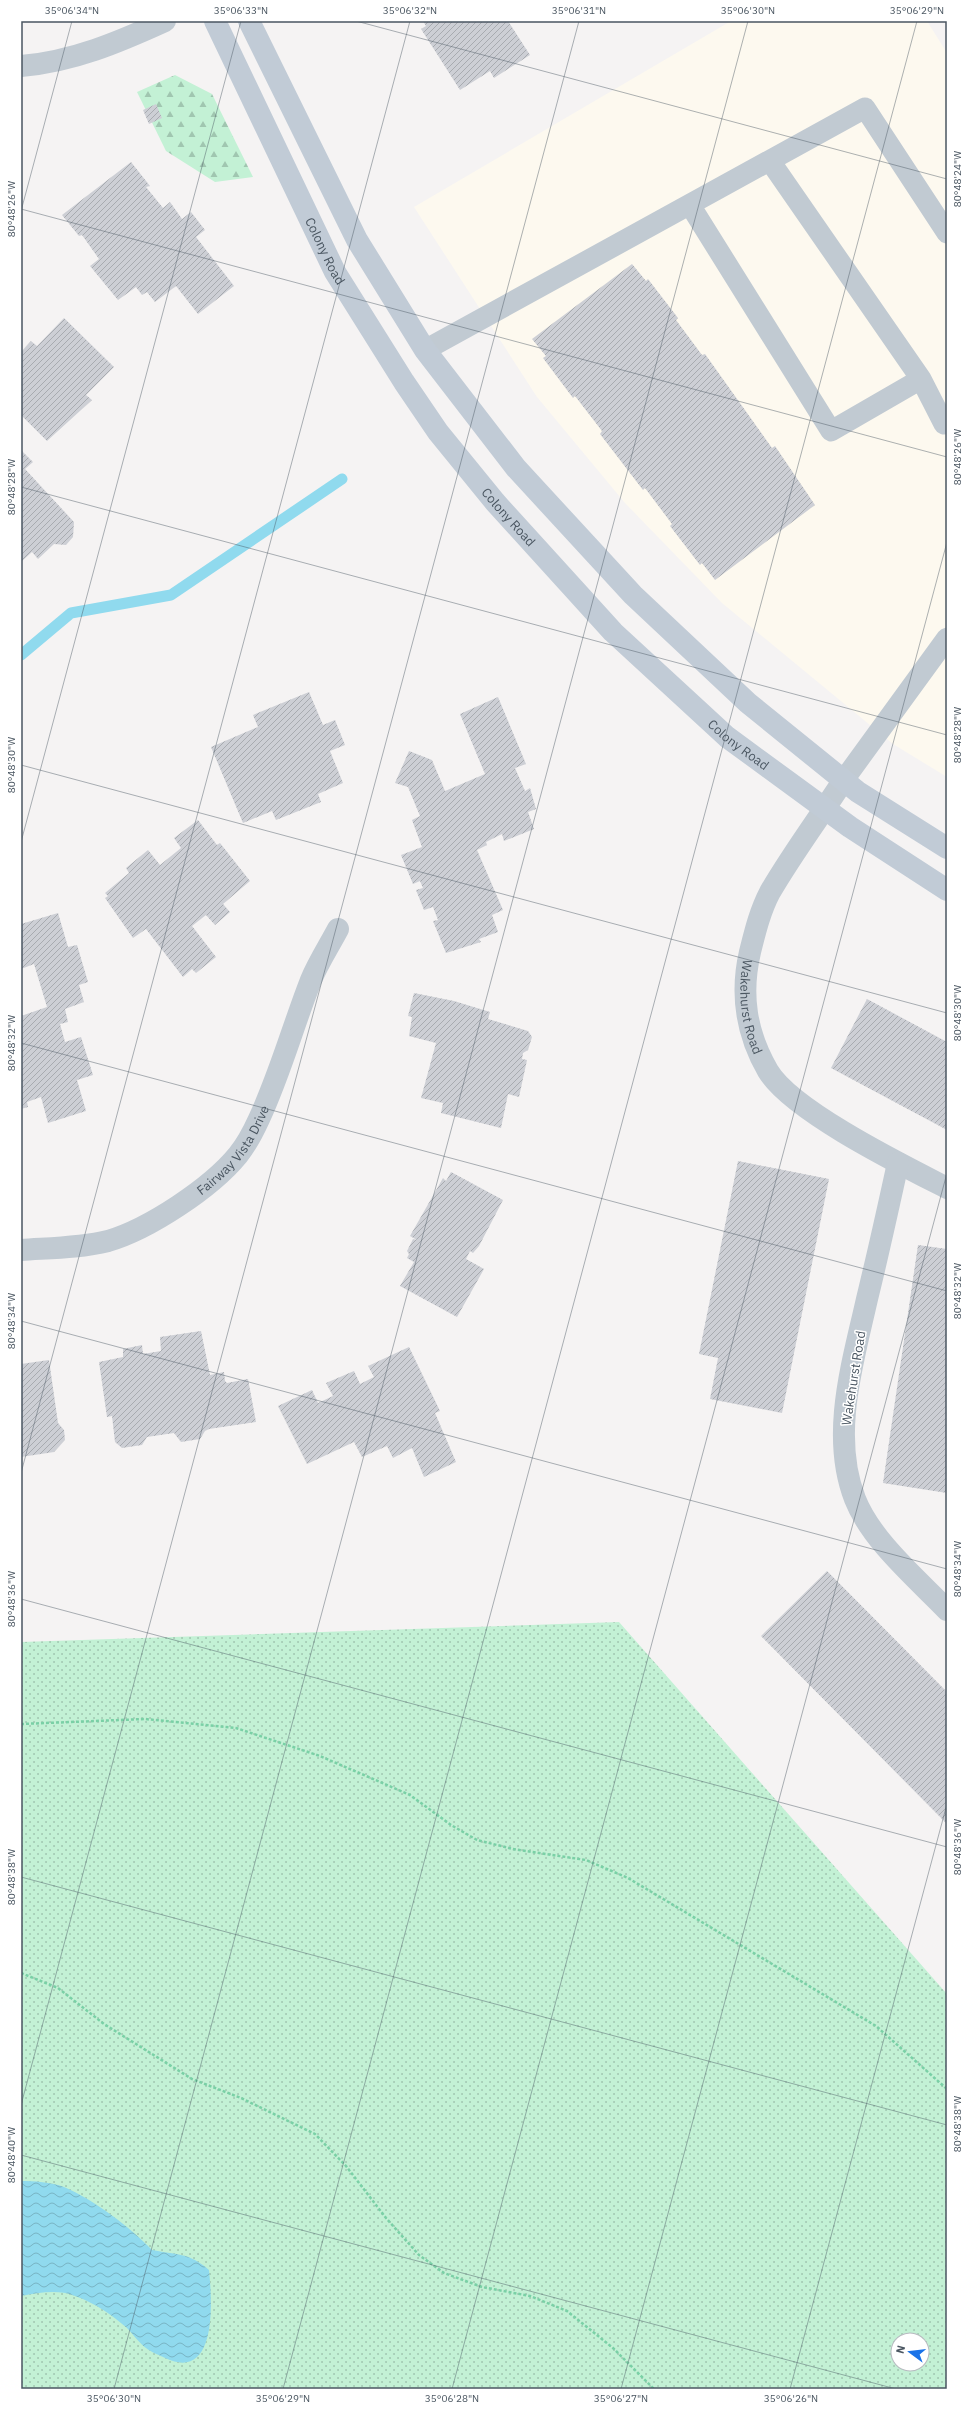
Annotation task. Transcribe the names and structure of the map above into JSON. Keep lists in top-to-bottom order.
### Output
{
  "streets": {
    "main road": ["Colony Road"],
    "street": ["Wakehurst Road", "Fairway Vista Drive"]
  },
  "crossings": [
    ["Colony Road", "Wakehurst Road"]
  ],
  "north": "left",
  "coordinates": [
    "35°06'34\"N",
    "35°06'33\"N",
    "35°06'32\"N",
    "35°06'31\"N",
    "35°06'30\"N",
    "35°06'29\"N",
    "80°48'24\"W",
    "80°48'26\"W",
    "80°48'28\"W",
    "80°48'30\"W",
    "80°48'32\"W",
    "80°48'34\"W",
    "80°48'36\"W",
    "80°48'38\"W",
    "80°48'40\"W",
    "35°06'28\"N",
    "35°06'27\"N",
    "35°06'26\"N"
  ]
}
